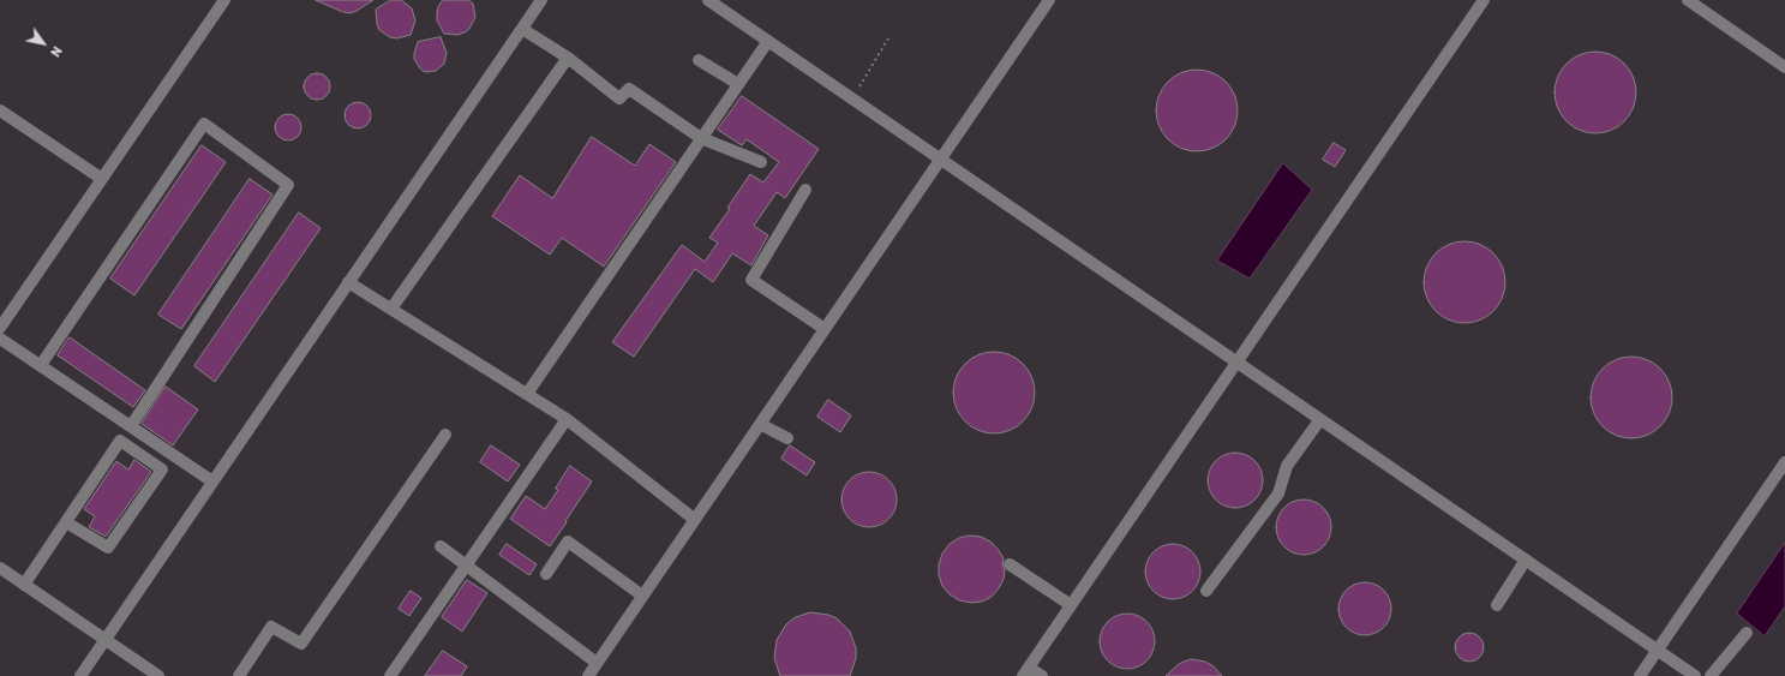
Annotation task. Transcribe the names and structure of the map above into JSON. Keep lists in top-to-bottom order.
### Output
{
  "north": "bottom right"
}
